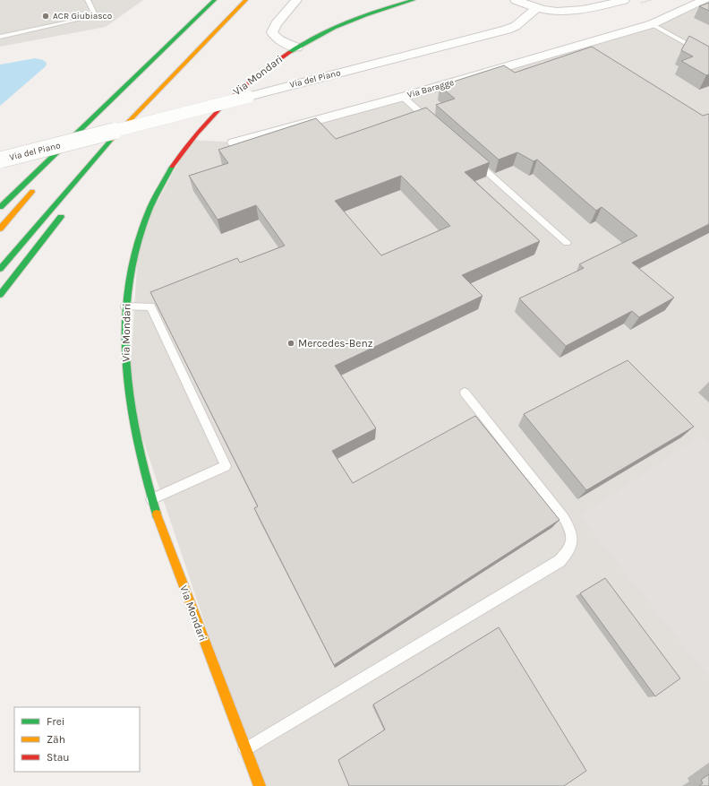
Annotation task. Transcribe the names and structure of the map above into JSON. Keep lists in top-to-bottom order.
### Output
{
  "streets": {
    "main road": ["Via Mondari"],
    "street": ["Via del Piano", "Via Baragge"]
  },
  "places": ["ACR Giubiasco", "Mercedes-Benz"],
  "legend": ["Frei", "Zäh", "Stau"]
}
